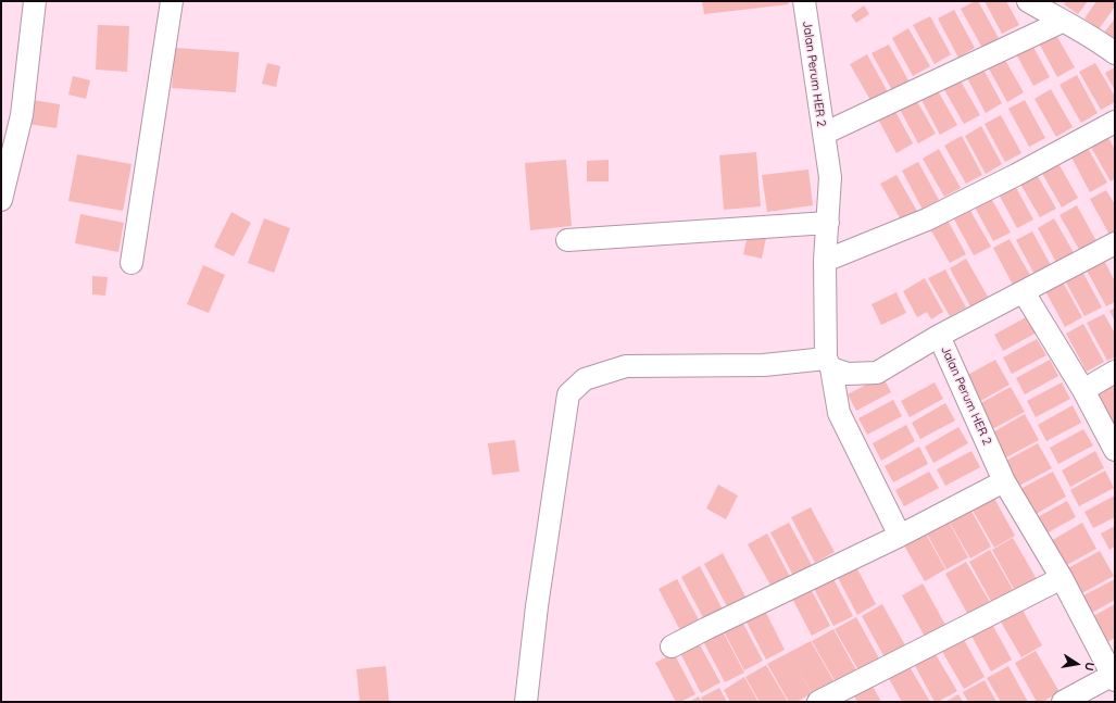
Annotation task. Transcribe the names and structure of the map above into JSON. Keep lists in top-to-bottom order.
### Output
{
  "streets": {
    "street": ["Jalan Perum HER 2"]
  },
  "north": "right"
}
